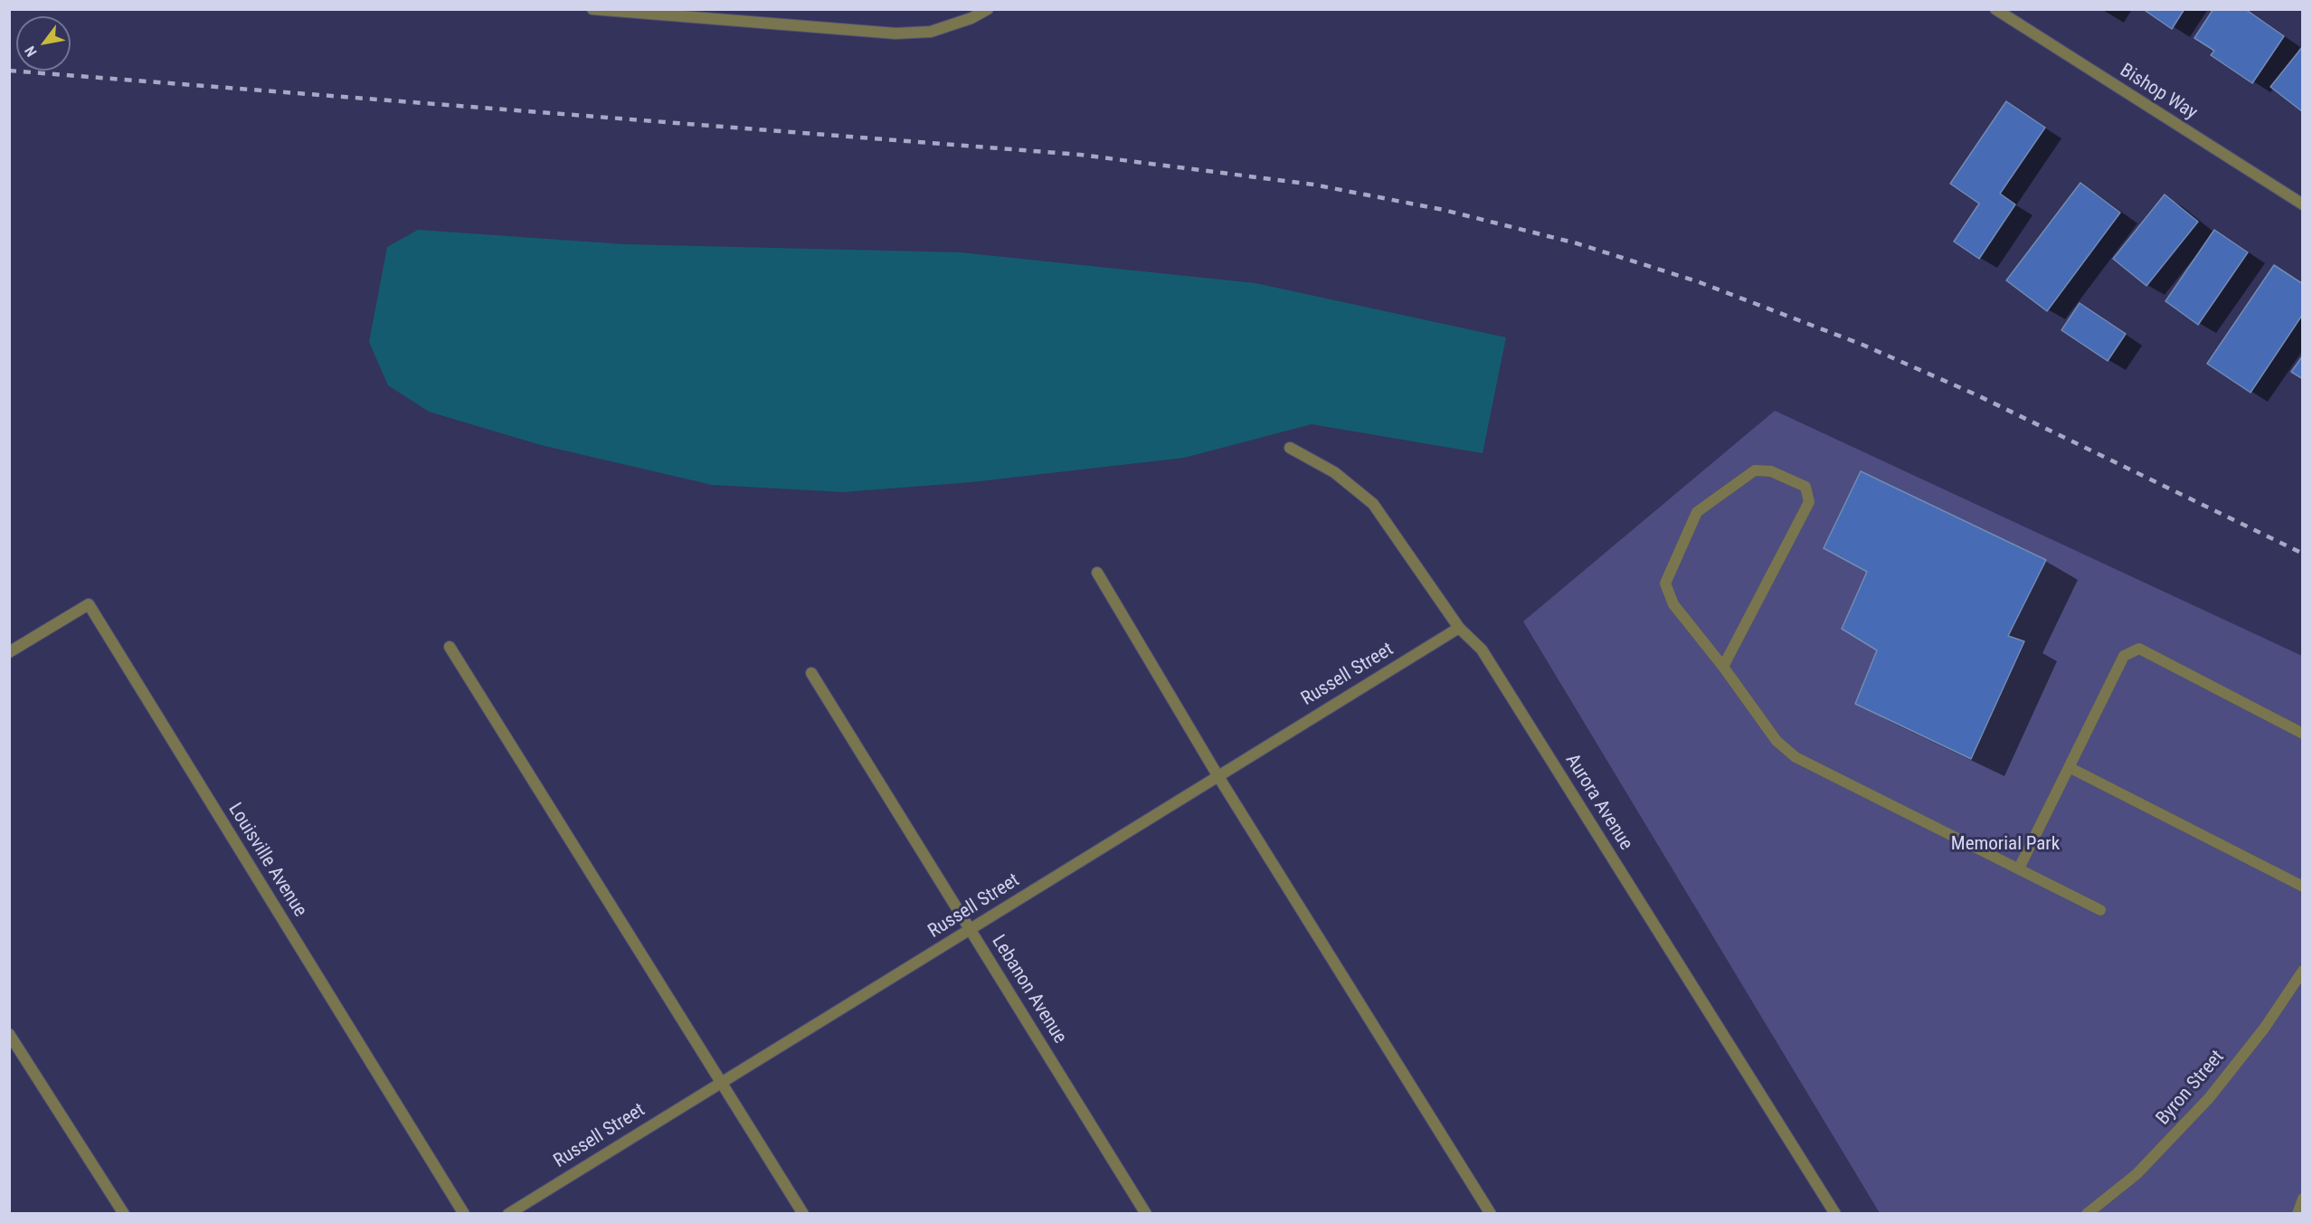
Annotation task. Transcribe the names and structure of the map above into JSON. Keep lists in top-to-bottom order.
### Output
{
  "streets": {
    "street": [
      "Bishop Way",
      "Russell Street",
      "Aurora Avenue",
      "Louisville Avenue",
      "Lebanon Avenue",
      "Byron Street"
    ]
  },
  "crossings": [
    ["Russell Street", "Aurora Avenue"],
    ["Russell Street", "Lebanon Avenue"]
  ],
  "parks": ["Memorial Park"],
  "north": "bottom left"
}
